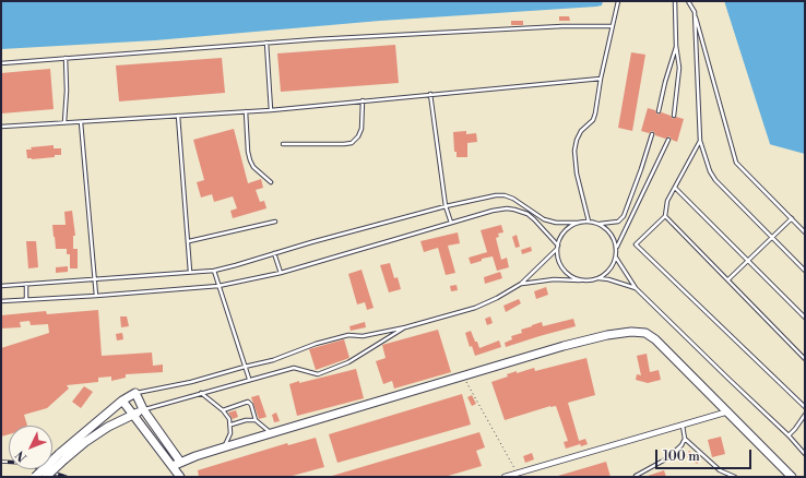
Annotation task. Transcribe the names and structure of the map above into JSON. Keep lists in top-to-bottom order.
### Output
{
  "scale_bar": "100 m",
  "north": "bottom left"
}
